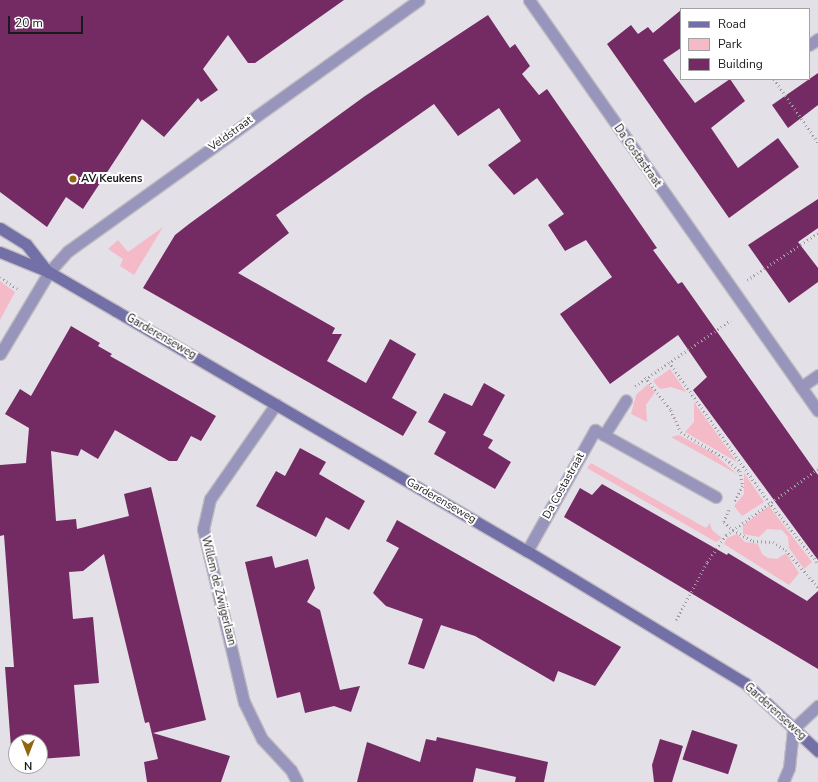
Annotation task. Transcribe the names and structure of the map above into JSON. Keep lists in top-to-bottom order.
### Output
{
  "streets": {
    "main road": ["Garderenseweg"],
    "street": ["Veldstraat", "Da Costastraat", "Willem de Zwijgerlaan"]
  },
  "crossings": [
    ["Veldstraat", "Garderenseweg"],
    ["Da Costastraat", "Garderenseweg"],
    ["Garderenseweg", "Willem de Zwijgerlaan"]
  ],
  "places": ["AV Keukens"],
  "legend": ["Road", "Park", "Building"],
  "scale_bar": "20 m",
  "north": "bottom"
}
